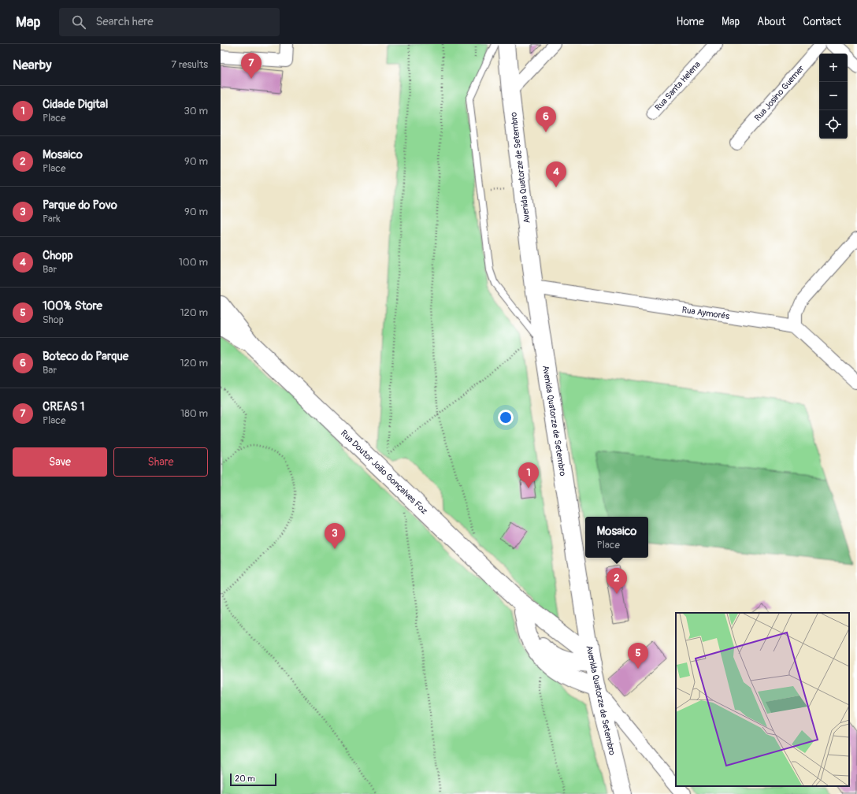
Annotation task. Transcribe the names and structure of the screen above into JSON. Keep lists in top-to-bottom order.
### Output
{
  "streets": {
    "street": [
      "Rua Santa Helena",
      "Rua Josino Guemer",
      "Avenida Quatorze de Setembro",
      "Rua Aymorés",
      "Rua Doutor João Gonçalves Foz"
    ]
  },
  "crossings": [
    ["Avenida Quatorze de Setembro", "Rua Aymorés"],
    ["Avenida Quatorze de Setembro", "Rua Doutor João Gonçalves Foz"]
  ],
  "scale_bar": "20 m",
  "page": {
    "header": "Map",
    "search": "Search here",
    "nav": [
      "Home",
      "Map",
      "About",
      "Contact"
    ],
    "heading": ["Nearby", "7 results"],
    "pins": [
      "7",
      "6",
      "4",
      "1",
      "3",
      "2",
      "5"
    ],
    "map_buttons": ["+", "−"],
    "list": [
      {
        "mark": "1",
        "name": "Cidade Digital",
        "note": "Place",
        "value": "30 m"
      },
      {
        "mark": "2",
        "name": "Mosaico",
        "note": "Place",
        "value": "90 m"
      },
      {
        "mark": "3",
        "name": "Parque do Povo",
        "note": "Park",
        "value": "90 m"
      },
      {
        "mark": "4",
        "name": "Chopp",
        "note": "Bar",
        "value": "100 m"
      },
      {
        "mark": "5",
        "name": "100% Store",
        "note": "Shop",
        "value": "120 m"
      },
      {
        "mark": "6",
        "name": "Boteco do Parque",
        "note": "Bar",
        "value": "120 m"
      },
      {
        "mark": "7",
        "name": "CREAS 1",
        "note": "Place",
        "value": "180 m"
      }
    ],
    "buttons": ["Save", "Share"],
    "popup": ["Mosaico", "Place"],
    "scale": "20 m"
  }
}
